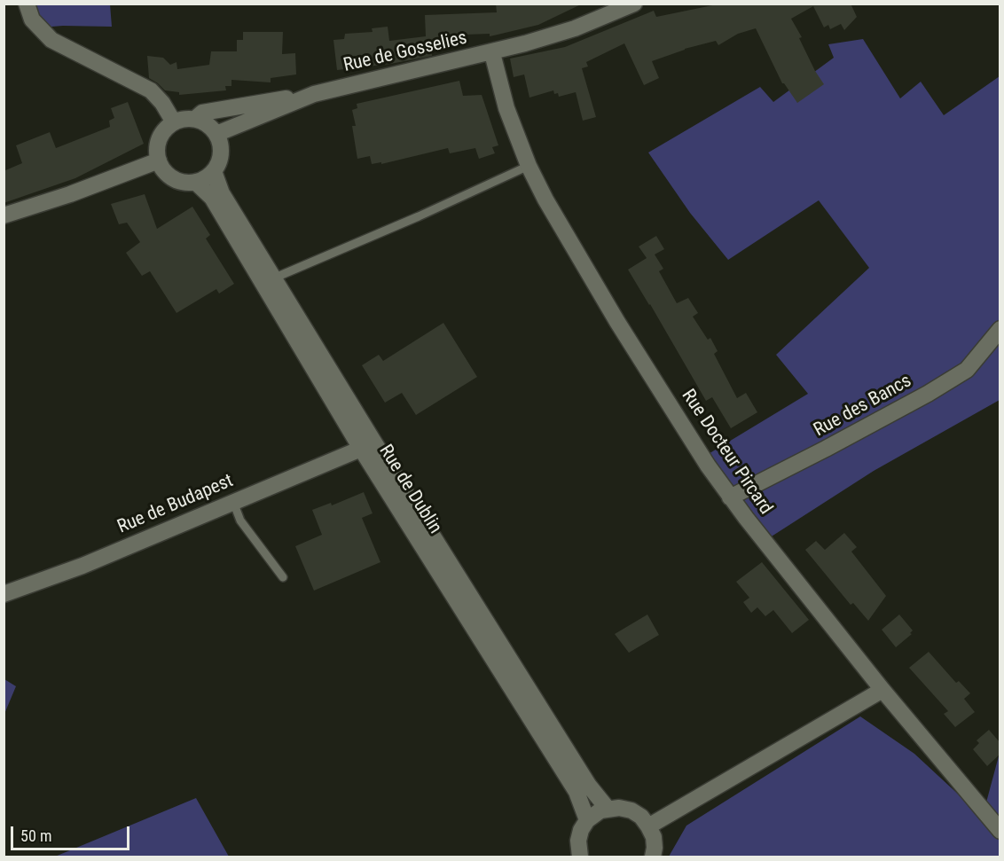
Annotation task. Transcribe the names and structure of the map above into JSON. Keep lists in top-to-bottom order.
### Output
{
  "streets": {
    "street": [
      "Rue de Gosselies",
      "Rue des Bancs",
      "Rue Docteur Pircard",
      "Rue de Dublin",
      "Rue de Budapest"
    ]
  },
  "crossings": [
    ["Rue de Gosselies", "Rue Docteur Pircard"],
    ["Rue de Gosselies", "Rue de Dublin"],
    ["Rue des Bancs", "Rue Docteur Pircard"],
    ["Rue de Dublin", "Rue de Budapest"]
  ],
  "scale_bar": "50 m"
}
